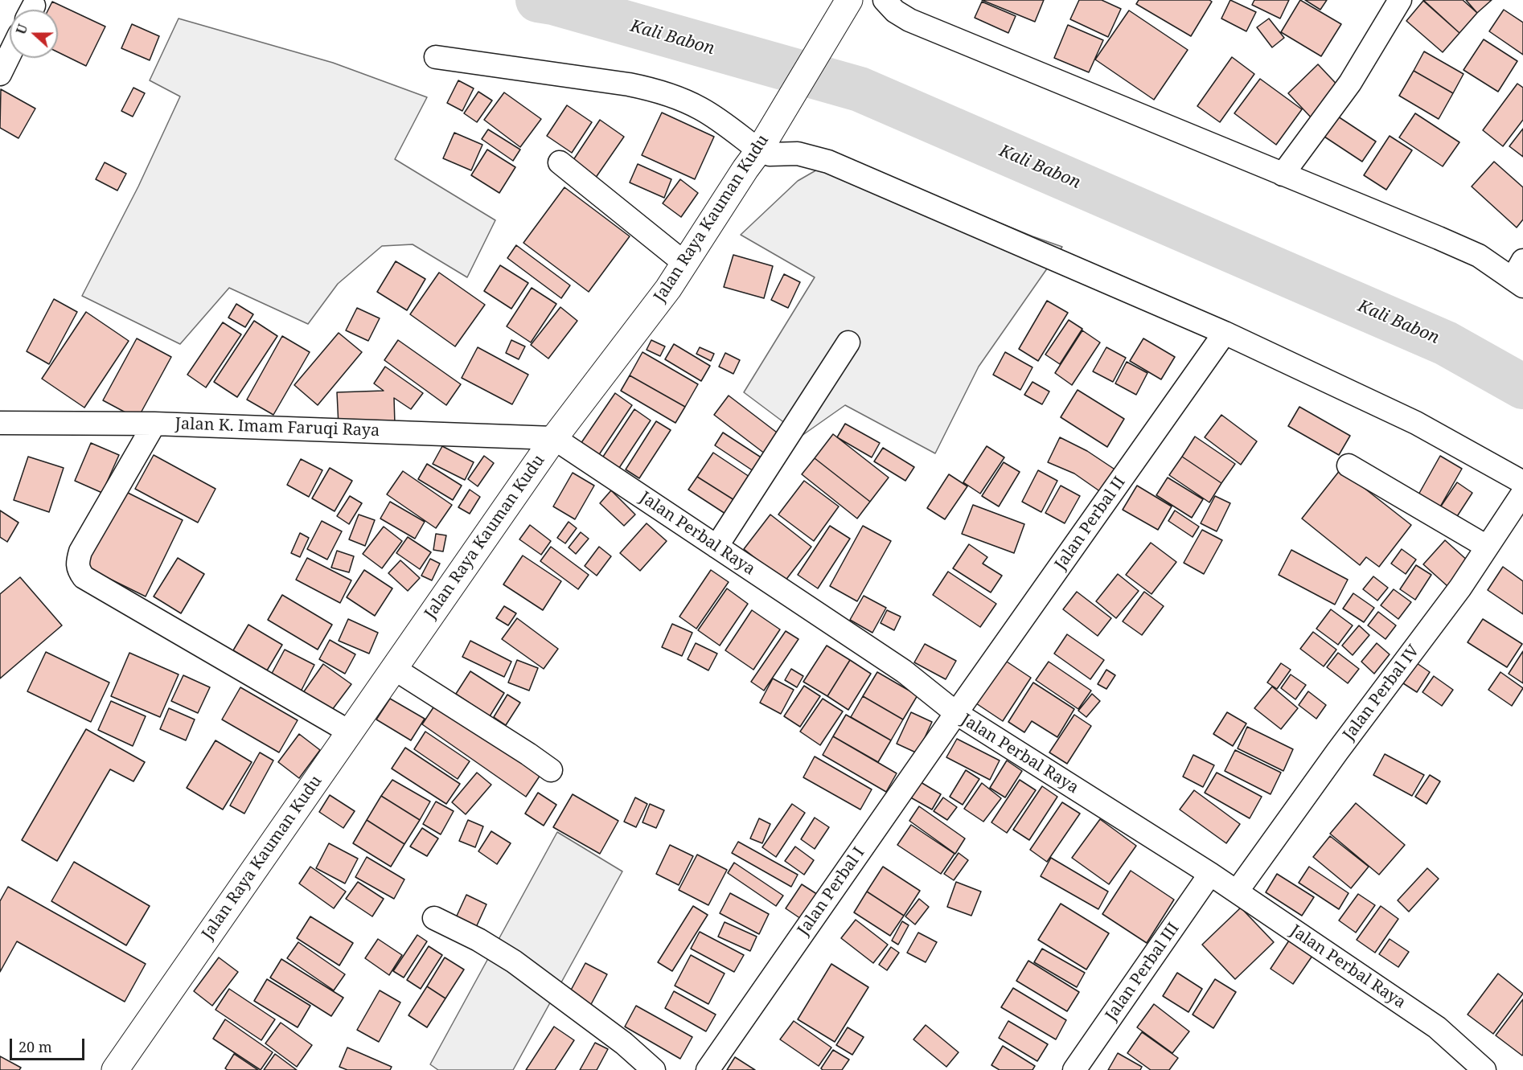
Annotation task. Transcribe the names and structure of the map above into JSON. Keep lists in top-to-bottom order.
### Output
{
  "streets": {
    "street": [
      "Jalan Raya Kauman Kudu",
      "Jalan K. Imam Faruqi Raya",
      "Jalan Perbal II",
      "Jalan Perbal Raya",
      "Jalan Perbal IV",
      "Jalan Perbal I",
      "Jalan Perbal III"
    ]
  },
  "crossings": [
    ["Jalan Raya Kauman Kudu", "Jalan K. Imam Faruqi Raya"],
    ["Jalan Raya Kauman Kudu", "Jalan Perbal Raya"],
    ["Jalan K. Imam Faruqi Raya", "Jalan Perbal Raya"],
    ["Jalan Perbal II", "Jalan Perbal Raya"],
    ["Jalan Perbal II", "Jalan Perbal I"],
    ["Jalan Perbal Raya", "Jalan Perbal IV"],
    ["Jalan Perbal Raya", "Jalan Perbal I"],
    ["Jalan Perbal Raya", "Jalan Perbal III"]
  ],
  "water": ["Kali Babon"],
  "scale_bar": "20 m",
  "north": "left"
}
